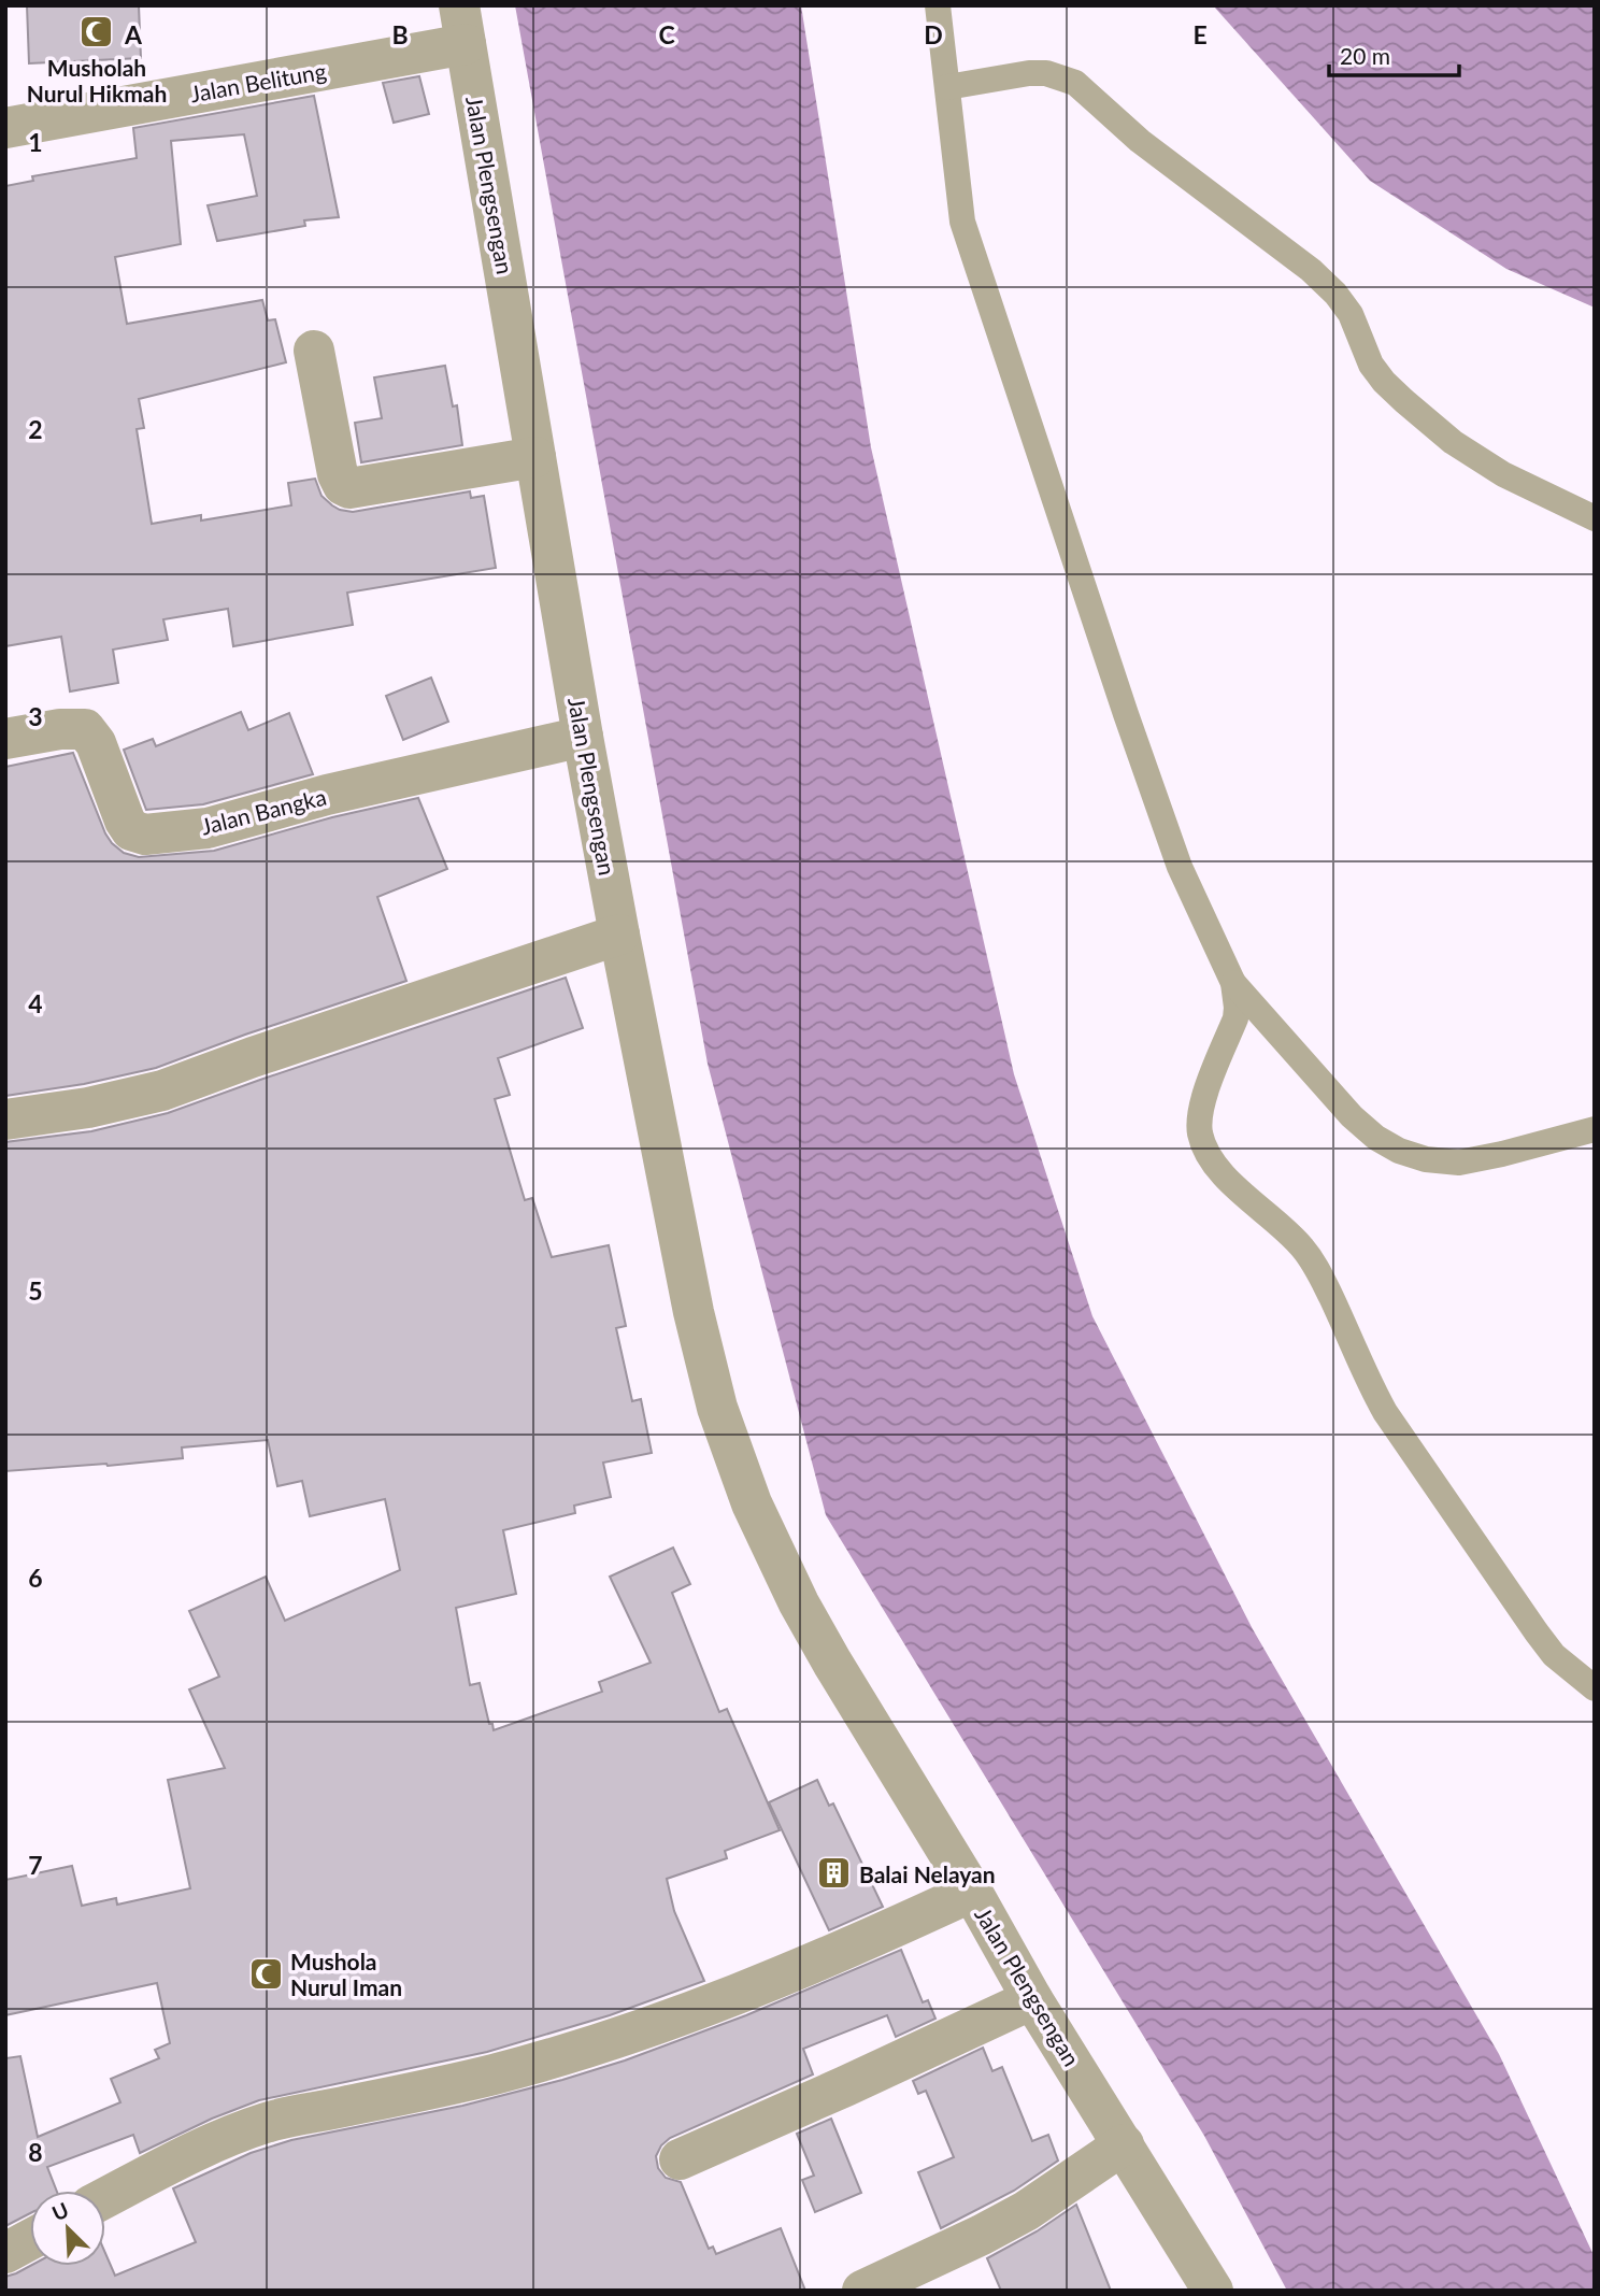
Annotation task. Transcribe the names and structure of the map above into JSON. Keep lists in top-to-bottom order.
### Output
{
  "streets": {
    "street": ["Jalan Belitung", "Jalan Plengsengan", "Jalan Bangka"]
  },
  "crossings": [
    ["Jalan Belitung", "Jalan Plengsengan"],
    ["Jalan Plengsengan", "Jalan Bangka"]
  ],
  "places": {
    "mosque": ["Musholah Nurul Hikmah", "Mushola Nurul Iman"],
    "building": ["Balai Nelayan"]
  },
  "scale_bar": "20 m",
  "north": "top left",
  "grid": {
    "columns": [
      "A",
      "B",
      "C",
      "D",
      "E"
    ],
    "rows": [
      "1",
      "2",
      "3",
      "4",
      "5",
      "6",
      "7",
      "8"
    ]
  }
}
